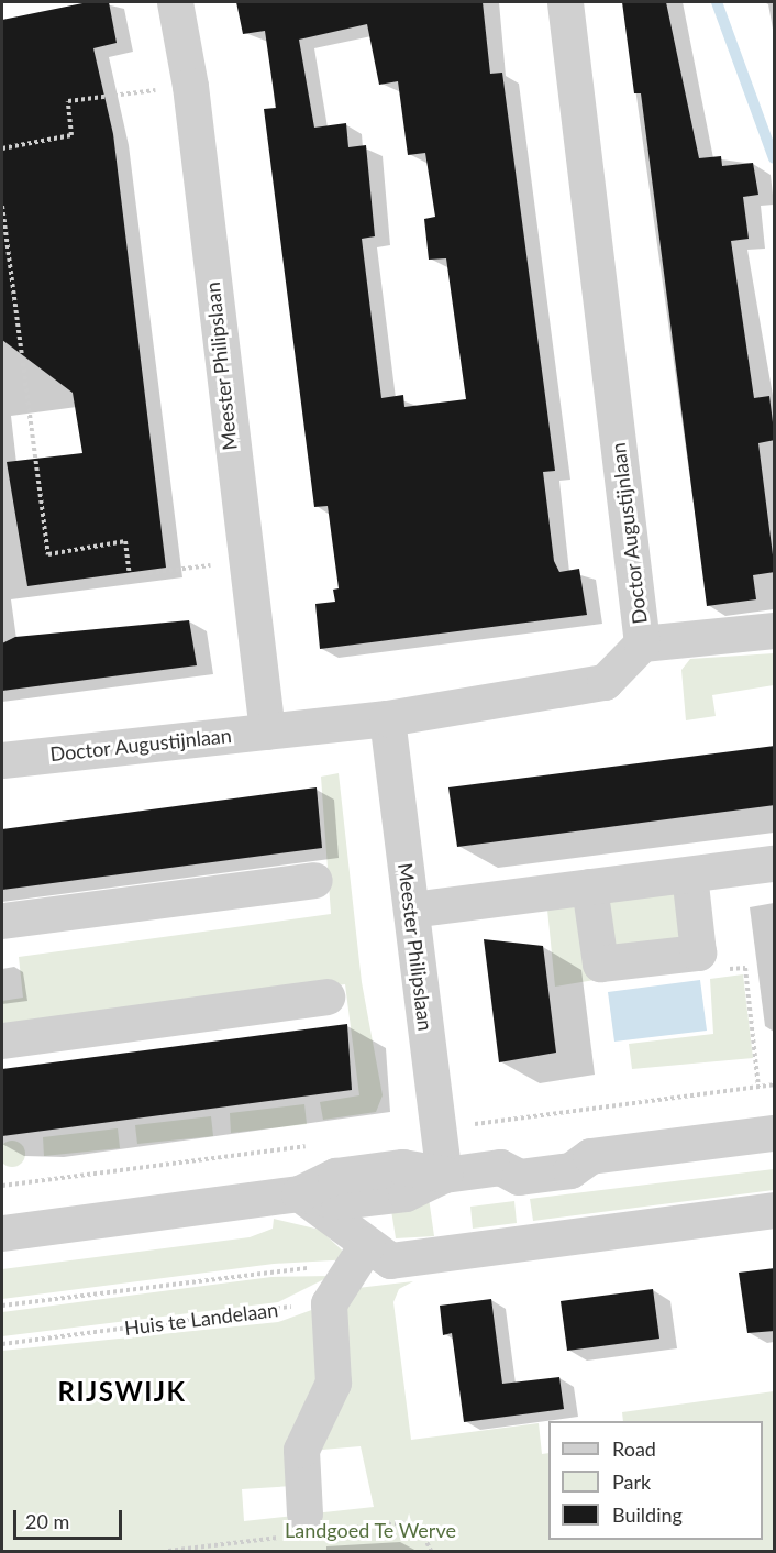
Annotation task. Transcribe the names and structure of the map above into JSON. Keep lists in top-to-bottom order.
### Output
{
  "streets": {
    "street": ["Meester Philipslaan", "Doctor Augustijnlaan"],
    "path": ["Huis te Landelaan"]
  },
  "crossings": [
    ["Meester Philipslaan", "Doctor Augustijnlaan"]
  ],
  "districts": ["RIJSWIJK"],
  "parks": ["Landgoed Te Werve"],
  "legend": ["Road", "Park", "Building"],
  "scale_bar": "20 m"
}
